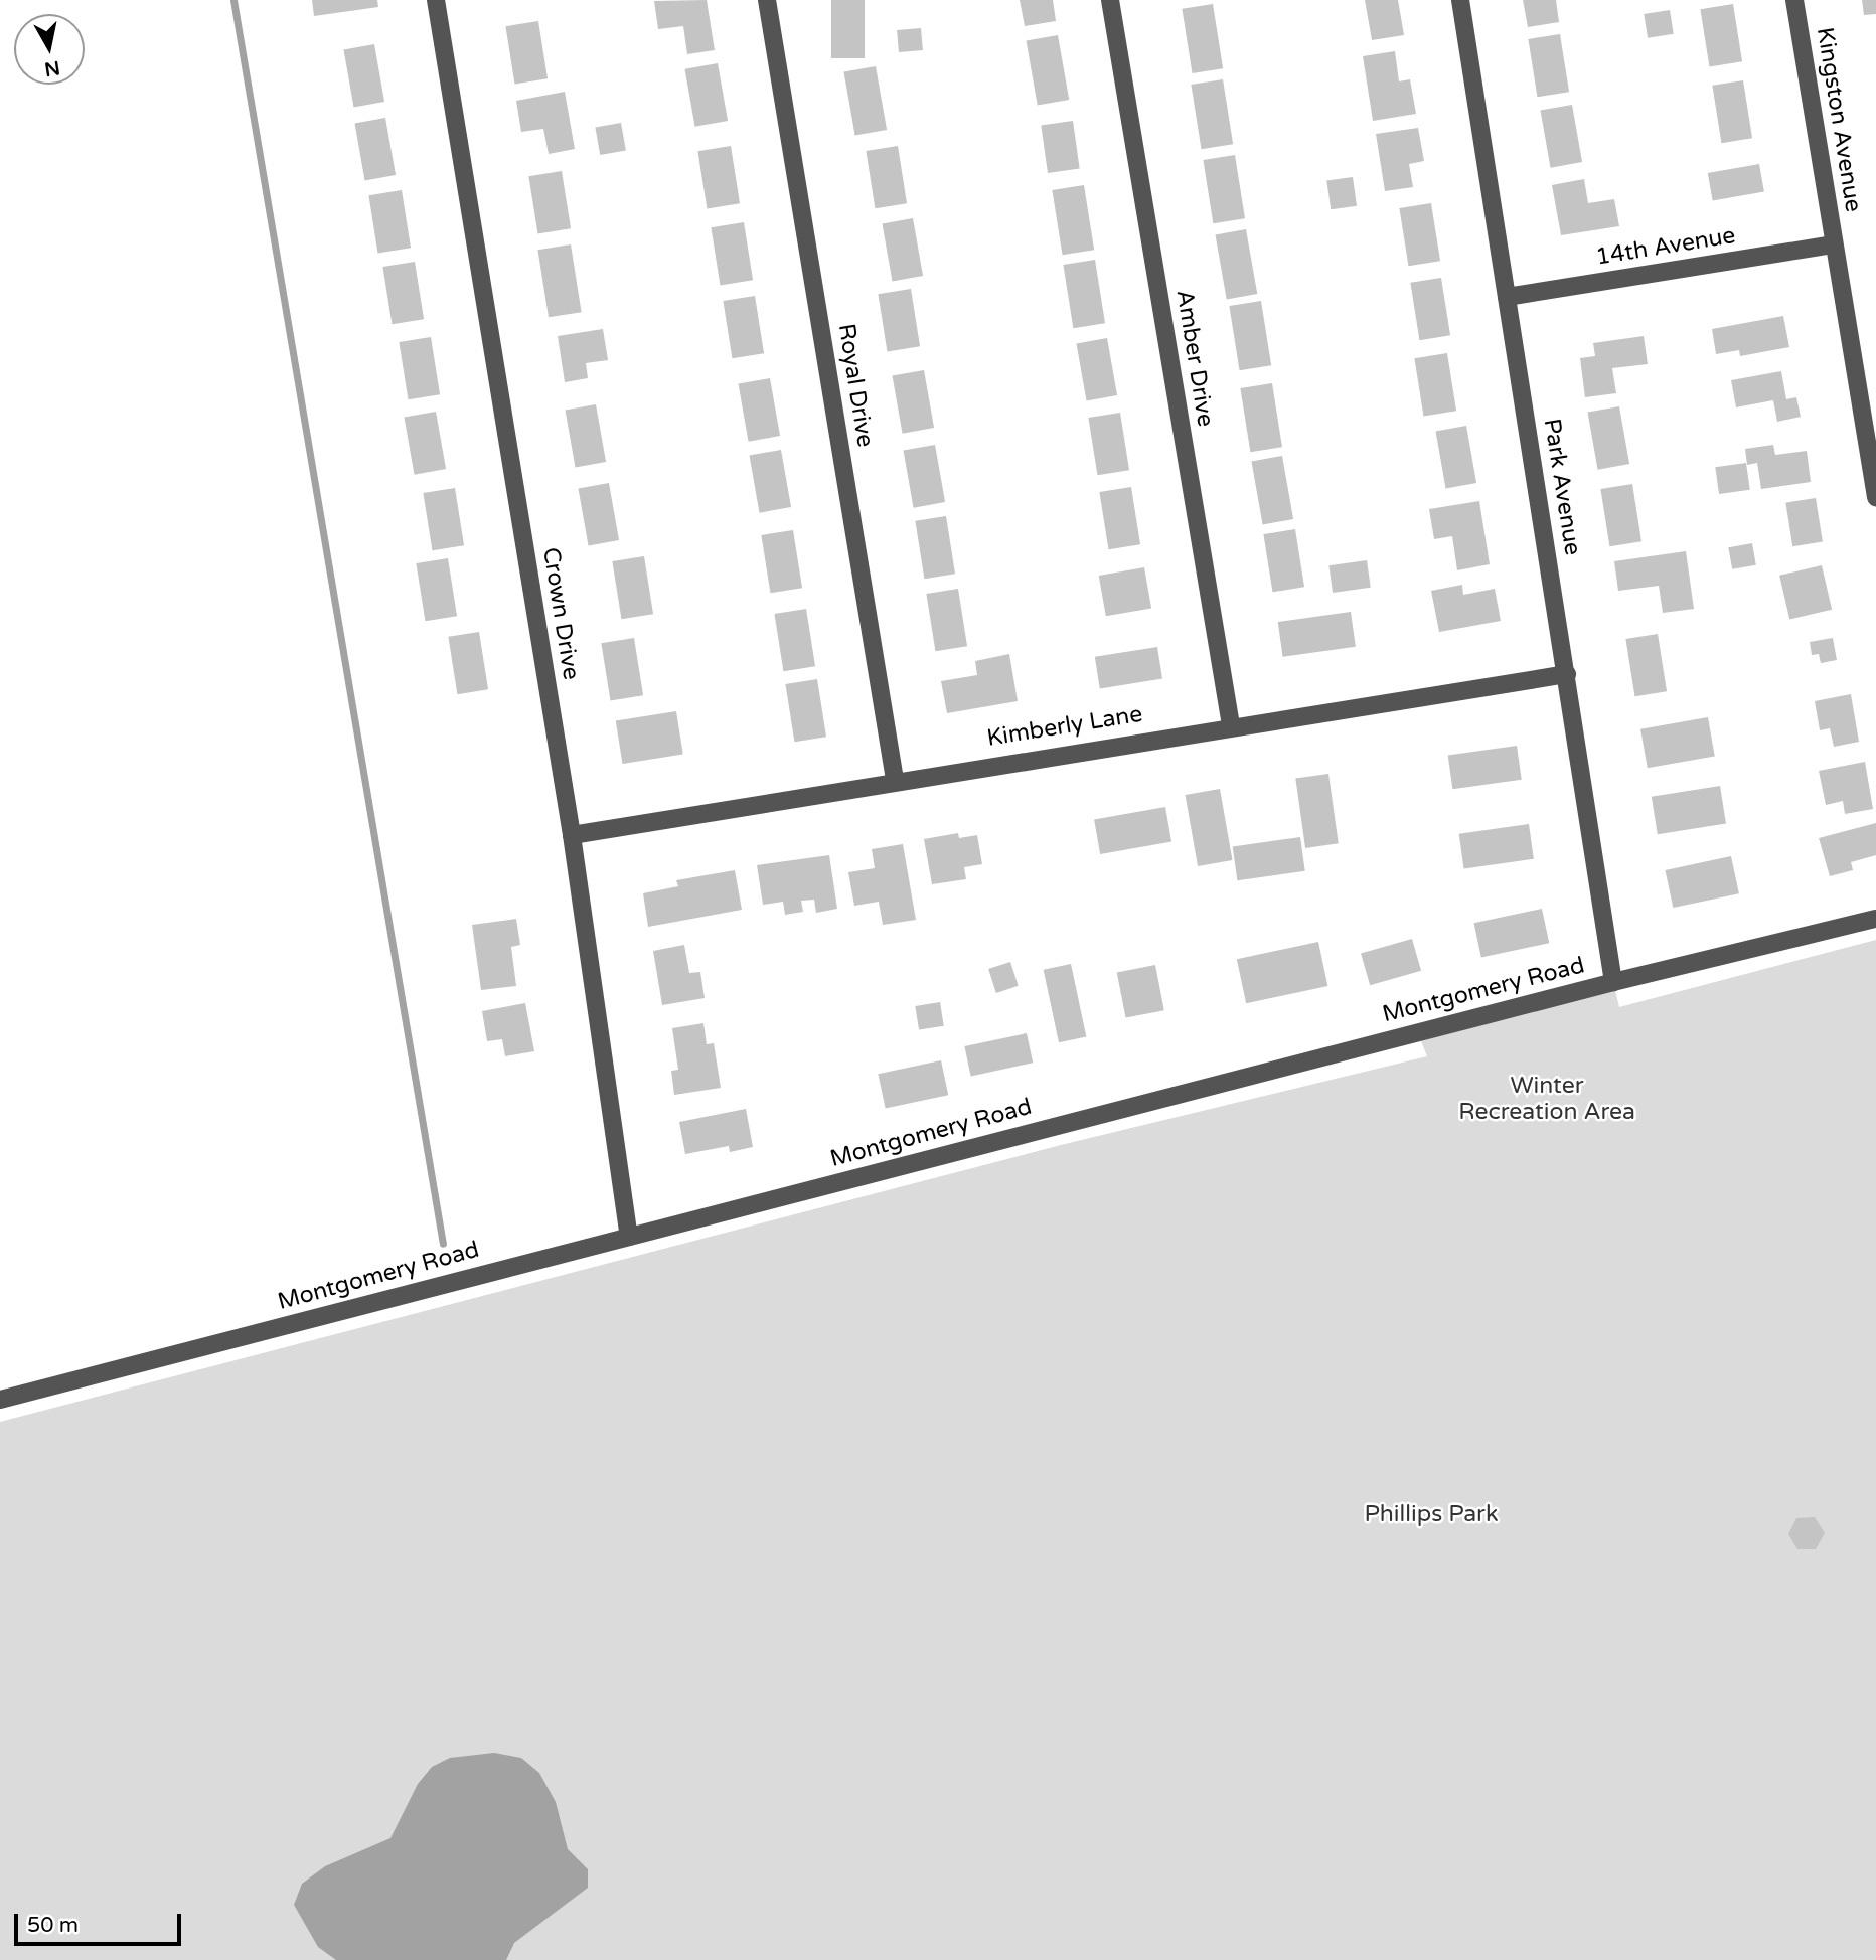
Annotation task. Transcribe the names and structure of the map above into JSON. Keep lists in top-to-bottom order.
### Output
{
  "streets": {
    "street": [
      "Kingston Avenue",
      "14th Avenue",
      "Amber Drive",
      "Royal Drive",
      "Park Avenue",
      "Crown Drive",
      "Kimberly Lane",
      "Montgomery Road"
    ]
  },
  "crossings": [
    ["Kingston Avenue", "14th Avenue"],
    ["14th Avenue", "Park Avenue"],
    ["Amber Drive", "Kimberly Lane"],
    ["Royal Drive", "Kimberly Lane"],
    ["Park Avenue", "Kimberly Lane"],
    ["Park Avenue", "Montgomery Road"],
    ["Crown Drive", "Kimberly Lane"],
    ["Crown Drive", "Montgomery Road"]
  ],
  "parks": ["Winter Recreation Area", "Phillips Park"],
  "scale_bar": "50 m",
  "north": "bottom"
}
